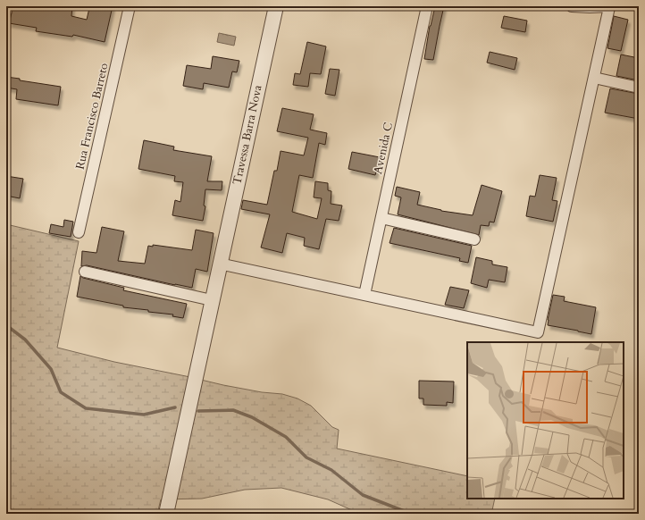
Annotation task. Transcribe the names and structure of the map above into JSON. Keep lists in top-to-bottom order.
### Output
{
  "streets": {
    "street": ["Rua Francisco Barreto", "Travessa Barra Nova", "Avenida C"]
  }
}
